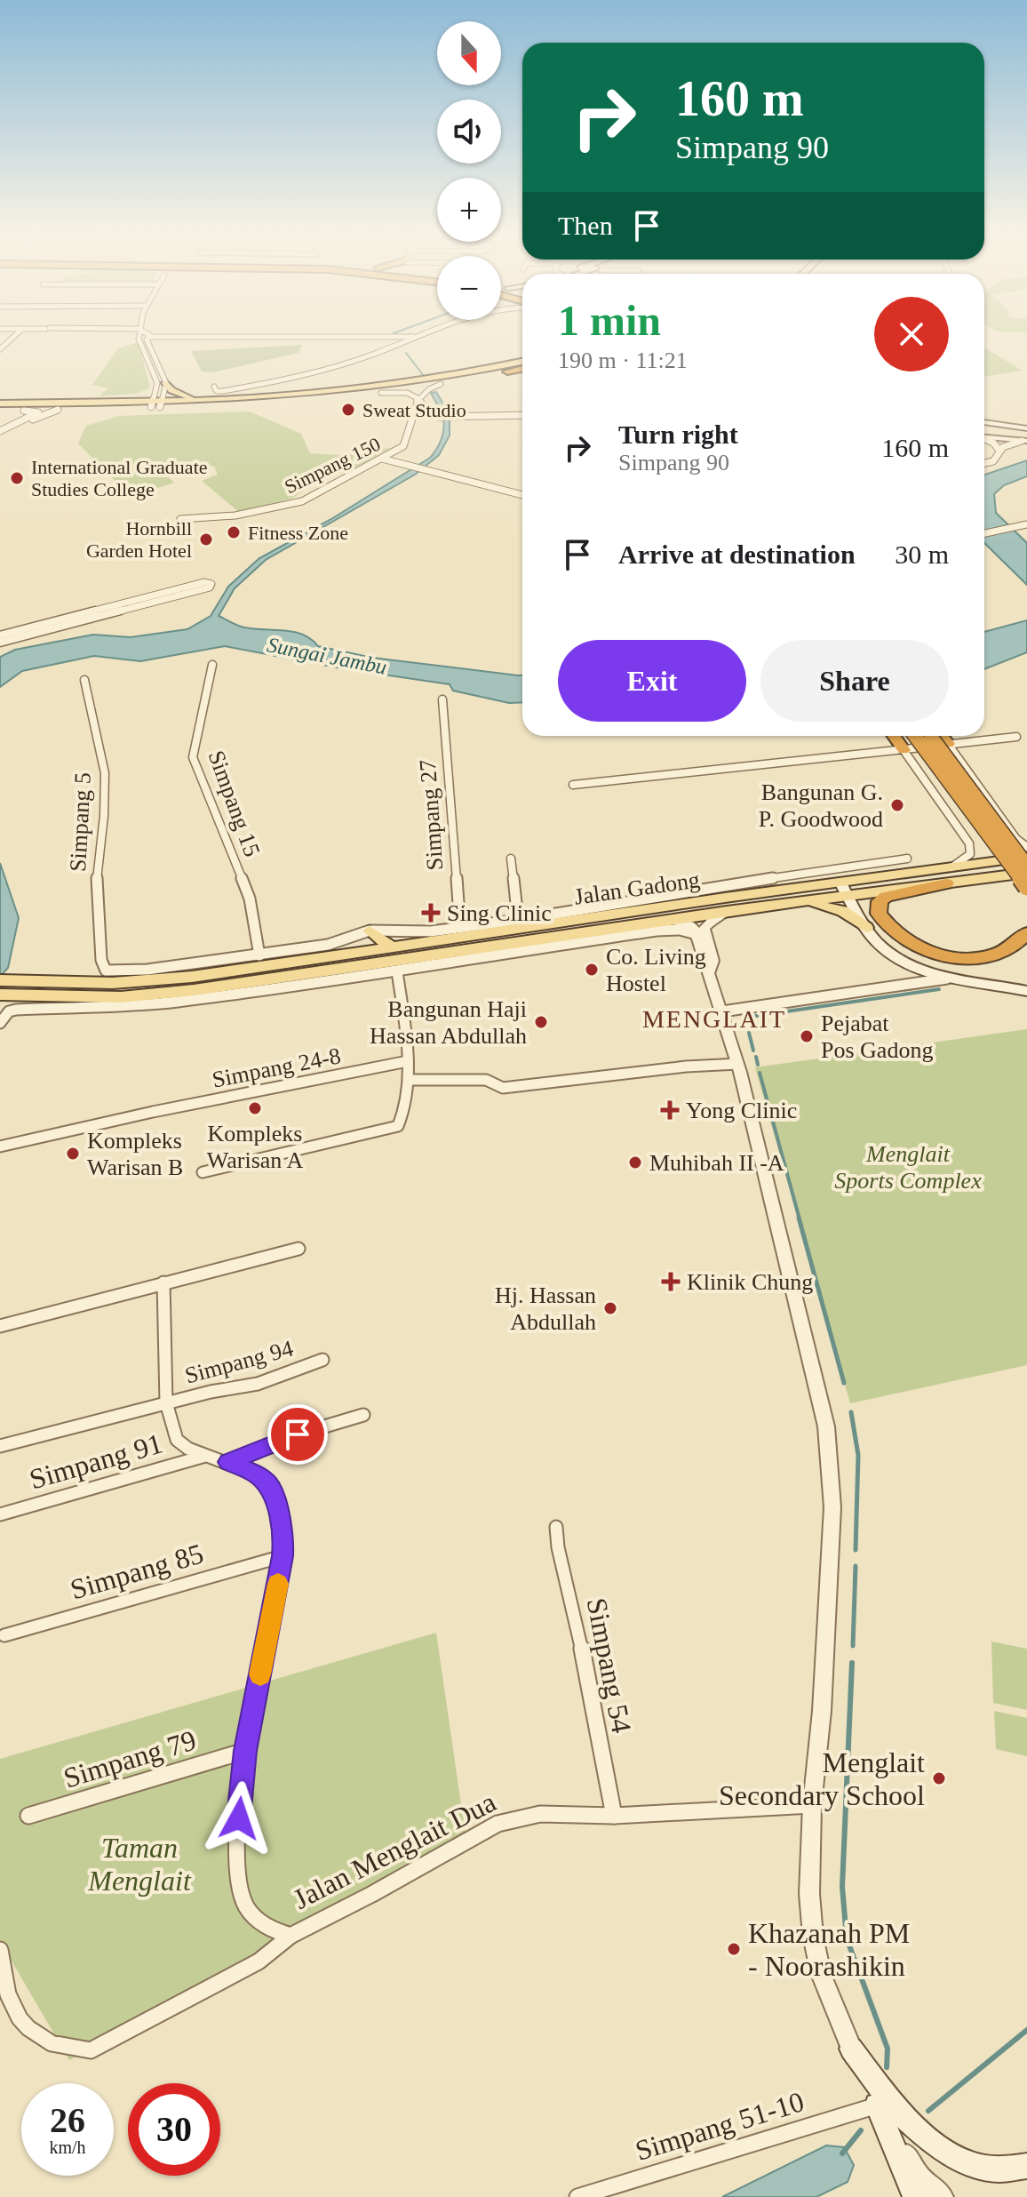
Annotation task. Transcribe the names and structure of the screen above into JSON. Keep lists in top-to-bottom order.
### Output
{
  "streets": {
    "main road": ["Jalan Gadong"],
    "street": [
      "Simpang 150",
      "Simpang 15",
      "Simpang 27",
      "Simpang 5",
      "Simpang 24-8",
      "Simpang 94",
      "Simpang 91",
      "Simpang 85",
      "Simpang 54",
      "Simpang 79",
      "Jalan Menglait Dua",
      "Simpang 51-10"
    ]
  },
  "crossings": [
    ["Simpang 15", "Simpang 5"],
    ["Simpang 94", "Jalan Menglait Dua"],
    ["Simpang 91", "Jalan Menglait Dua"],
    ["Simpang 85", "Jalan Menglait Dua"],
    ["Simpang 54", "Jalan Menglait Dua"],
    ["Simpang 79", "Jalan Menglait Dua"]
  ],
  "districts": ["MENGLAIT"],
  "water": ["Sungai Jambu"],
  "parks": ["Menglait Sports Complex", "Taman Menglait"],
  "places": {
    "other": [
      "Sweat Studio",
      "International Graduate Studies College",
      "Fitness Zone",
      "Hornbill Garden Hotel",
      "Bangunan G. P. Goodwood",
      "Co. Living Hostel",
      "Bangunan Haji Hassan Abdullah",
      "Pejabat Pos Gadong",
      "Kompleks Warisan A",
      "Kompleks Warisan B",
      "Muhibah II -A",
      "Hj. Hassan Abdullah",
      "Menglait Secondary School",
      "Khazanah PM - Noorashikin"
    ],
    "health": ["Sing Clinic", "Yong Clinic", "Klinik Chung"]
  },
  "north": "bottom",
  "page": {
    "map_buttons": ["+", "−"],
    "turn": ["160 m", "Simpang 90"],
    "then": "Then",
    "heading": ["1 min", "190 m · 11:21"],
    "list": [
      {
        "name": "Turn right",
        "note": "Simpang 90",
        "value": "160 m"
      },
      {
        "name": "Arrive at destination",
        "value": "30 m"
      }
    ],
    "buttons": ["Exit", "Share"],
    "speed": "26 km/h",
    "limit": "30"
  }
}
